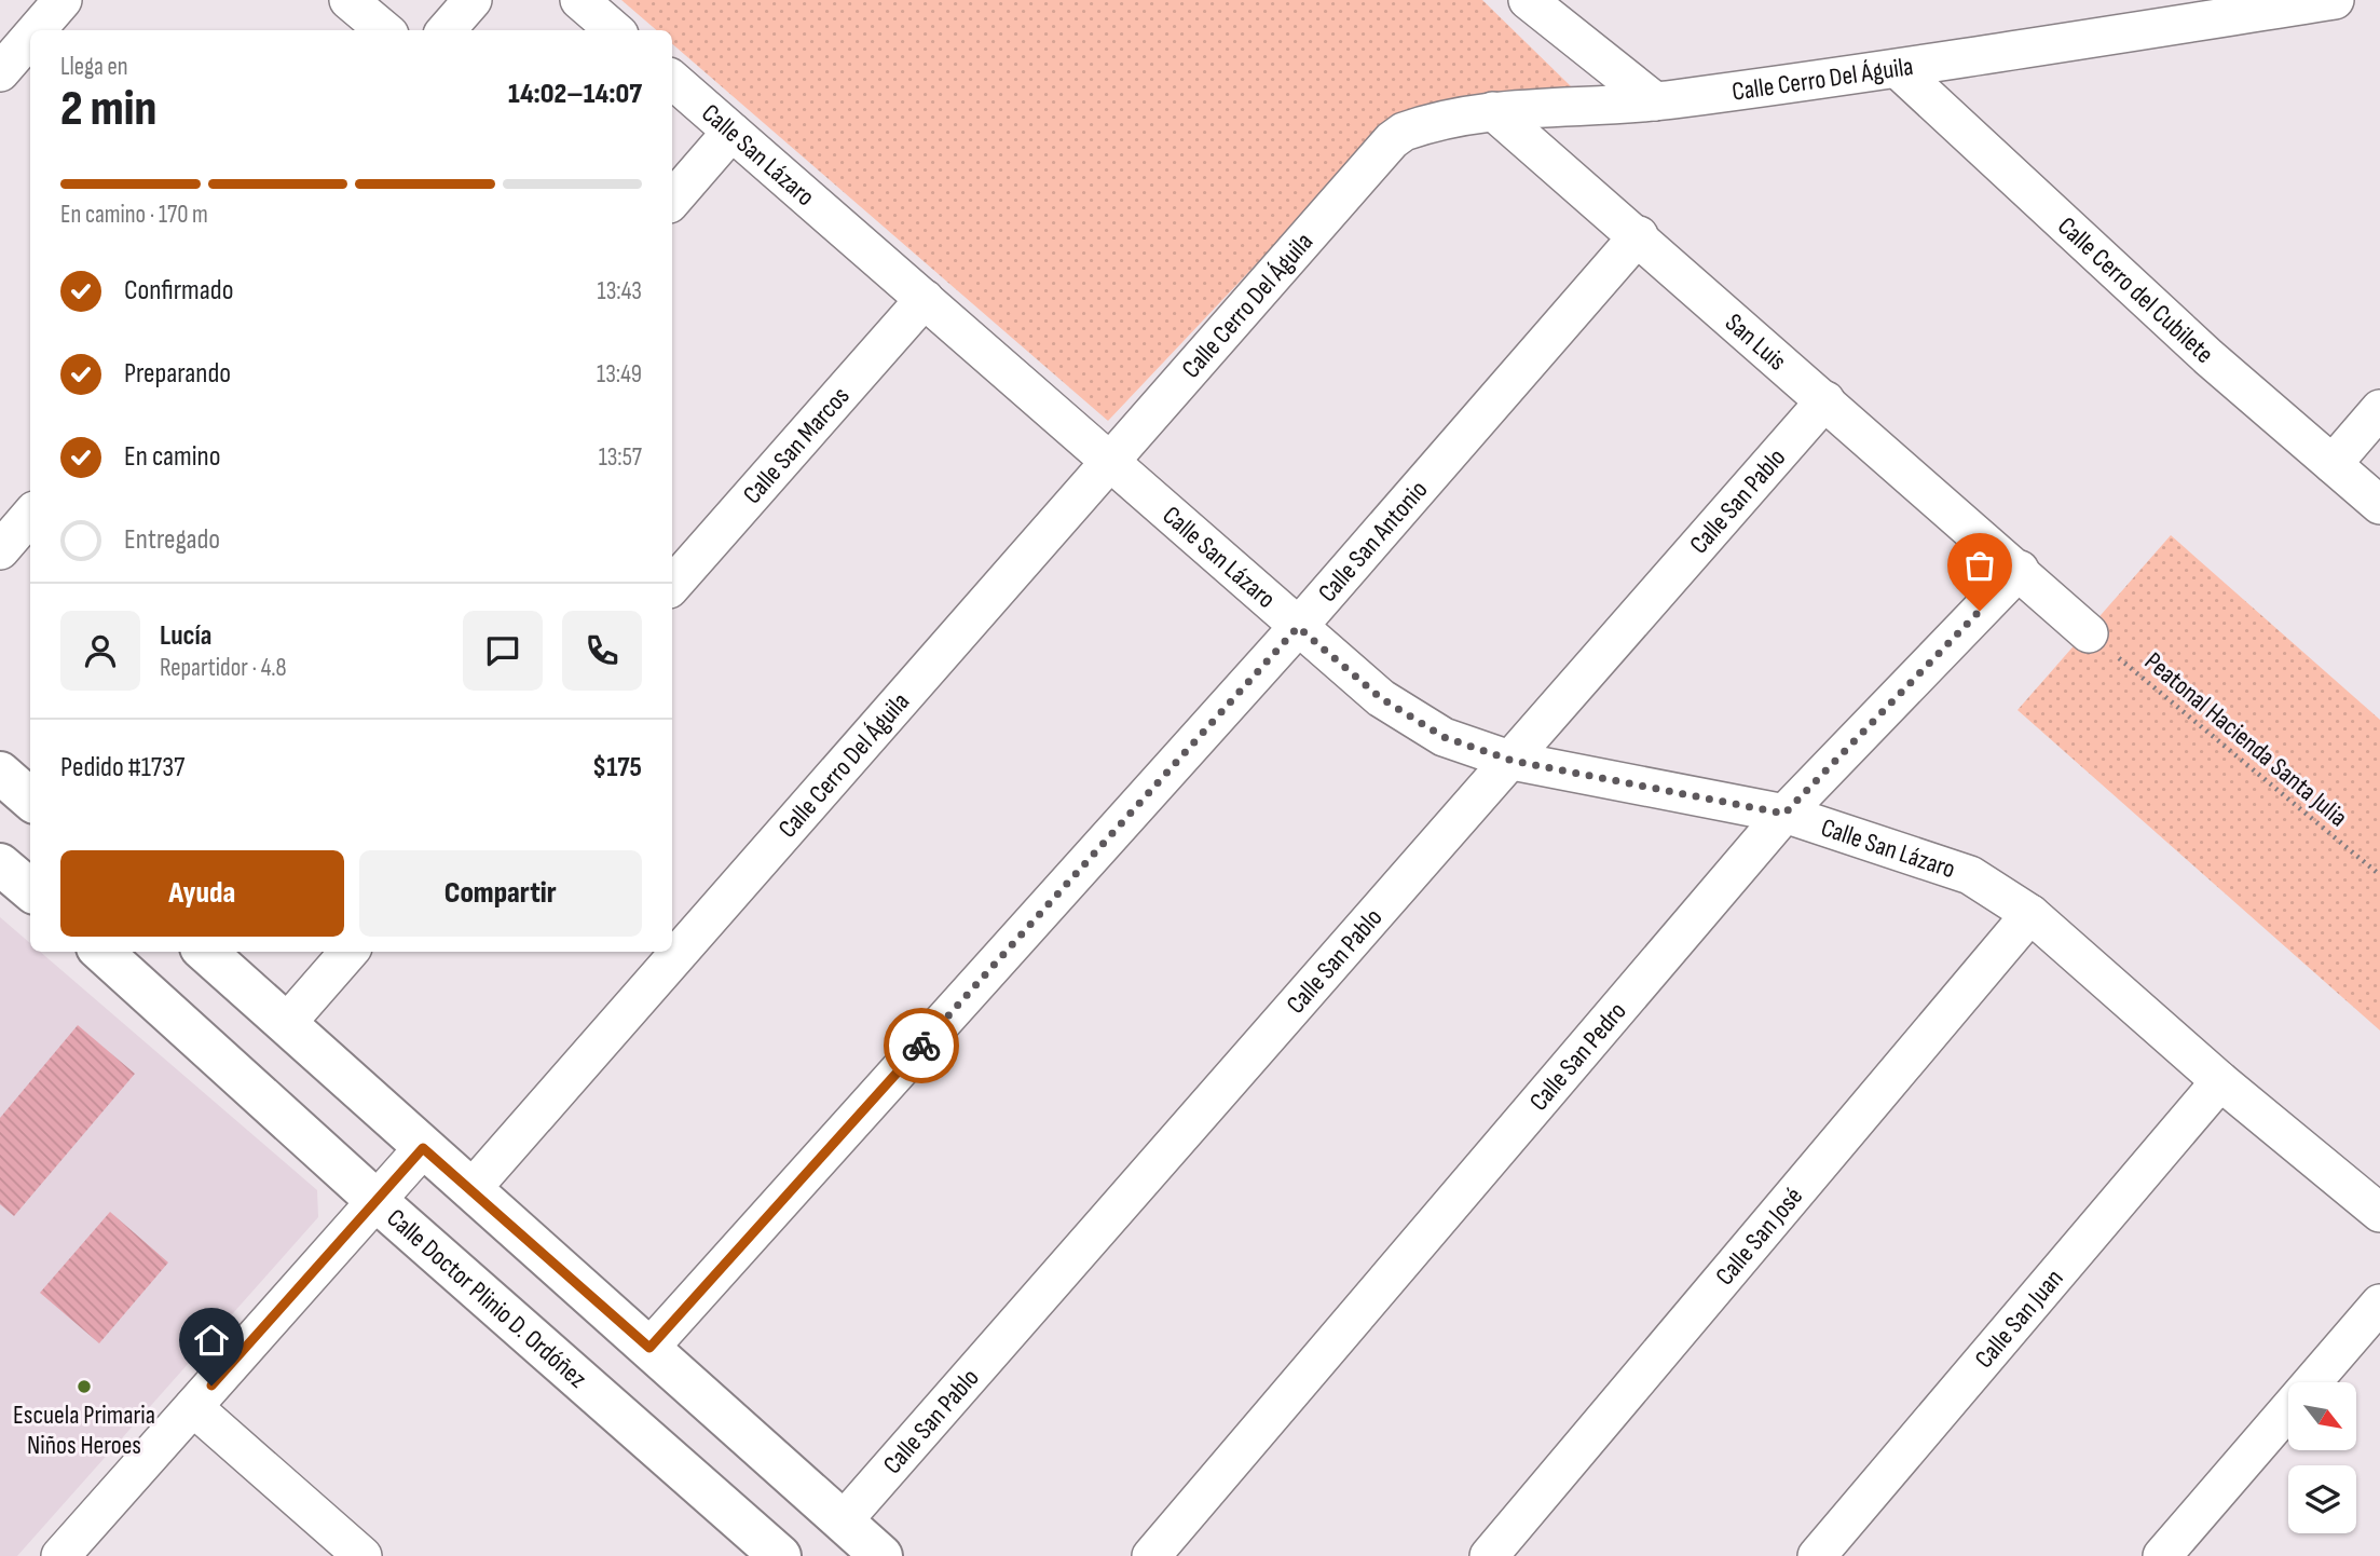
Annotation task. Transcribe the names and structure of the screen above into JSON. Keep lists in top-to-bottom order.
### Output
{
  "streets": {
    "street": [
      "Calle Cerro Del Águila",
      "Calle San Lázaro",
      "Calle Cerro del Cubilete",
      "San Luis",
      "Calle San Marcos",
      "Calle San Pablo",
      "Calle San Antonio",
      "Calle San Pedro",
      "Calle San José",
      "Calle Doctor Plinio D. Ordóñez",
      "Calle San Juan"
    ],
    "path": ["Peatonal Hacienda Santa Julia"]
  },
  "crossings": [
    ["Calle Cerro Del Águila", "Calle San Lázaro"],
    ["Calle Cerro Del Águila", "Calle Cerro del Cubilete"],
    ["Calle Cerro Del Águila", "San Luis"],
    ["Calle San Lázaro", "Calle San Marcos"],
    ["Calle San Lázaro", "Calle San Pablo"],
    ["Calle San Lázaro", "Calle San Antonio"],
    ["Calle San Lázaro", "Calle San Pedro"],
    ["Calle San Lázaro", "Calle San José"],
    ["Calle San Lázaro", "Calle San Juan"],
    ["San Luis", "Calle San Pablo"],
    ["San Luis", "Calle San Antonio"],
    ["San Luis", "Peatonal Hacienda Santa Julia"],
    ["San Luis", "Calle San Pedro"]
  ],
  "places": ["Escuela Primaria Niños Heroes"],
  "north": "bottom right",
  "page": {
    "heading": ["2 min", "Llega en", "14:02–14:07"],
    "panel": [
      "Lucía",
      "Repartidor · 4.8",
      "Pedido #1737",
      "$175"
    ],
    "bar": "En camino · 170 m",
    "list": [
      ["Confirmado", "13:43"],
      ["Preparando", "13:49"],
      ["En camino", "13:57"],
      "Entregado"
    ],
    "buttons": ["Ayuda", "Compartir"]
  }
}
